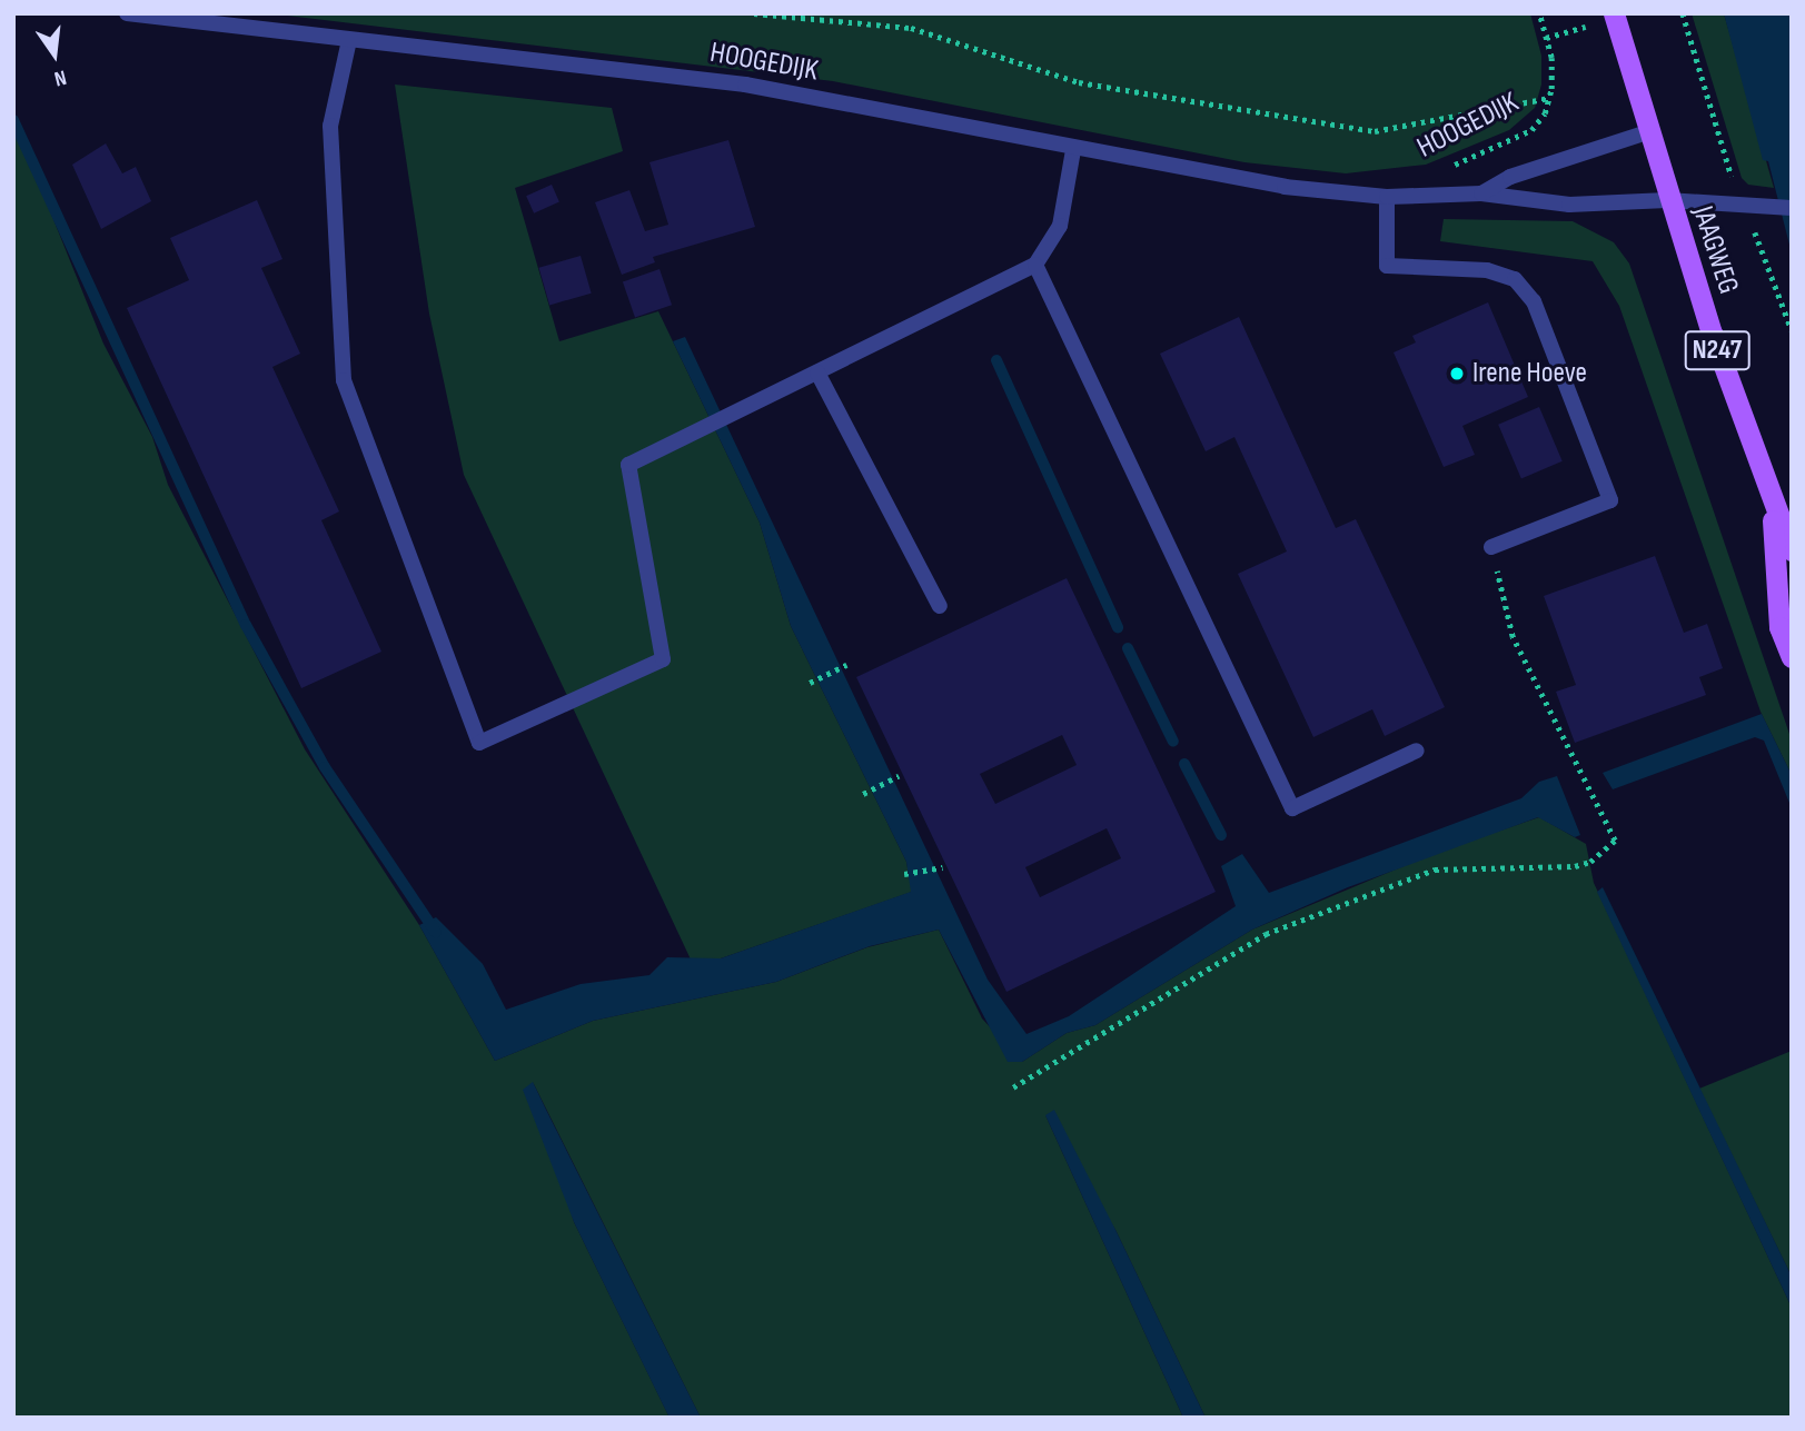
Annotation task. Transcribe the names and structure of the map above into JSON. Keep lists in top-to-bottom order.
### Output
{
  "streets": {
    "main road": ["JAAGWEG", "N247"],
    "street": ["HOOGEDIJK"]
  },
  "crossings": [
    ["HOOGEDIJK", "JAAGWEG"],
    ["JAAGWEG", "N247"]
  ],
  "places": ["Irene Hoeve"],
  "north": "bottom"
}
